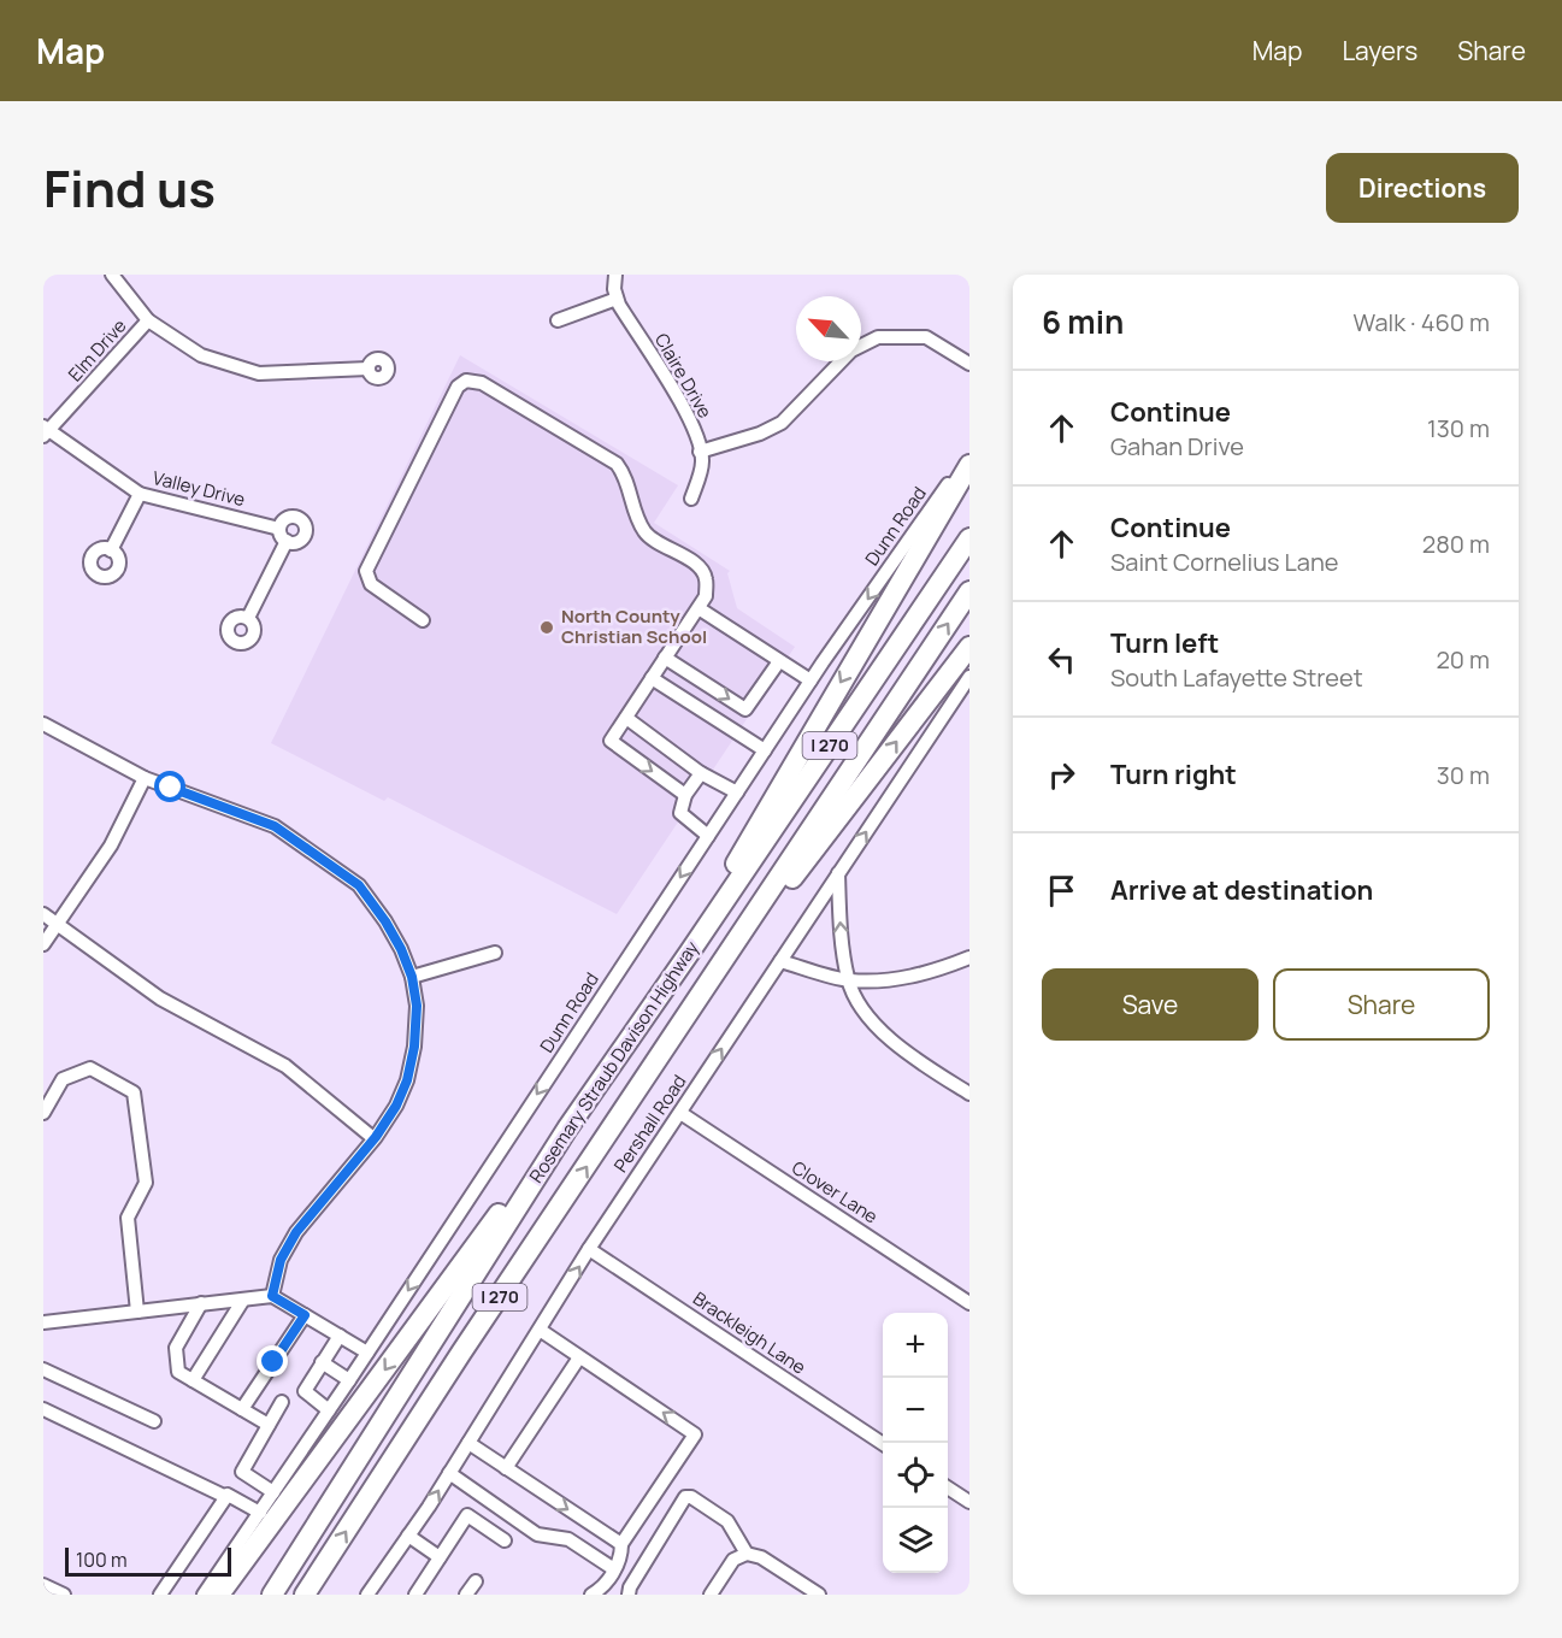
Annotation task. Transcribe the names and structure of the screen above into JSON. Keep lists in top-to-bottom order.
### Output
{
  "streets": {
    "highway": ["I 270", "Rosemary Straub Davison Highway"],
    "street": [
      "Elm Drive",
      "Claire Drive",
      "Valley Drive",
      "Dunn Road",
      "Pershall Road",
      "Clover Lane",
      "Brackleigh Lane"
    ]
  },
  "crossings": [
    ["Elm Drive", "Valley Drive"],
    ["Pershall Road", "Clover Lane"],
    ["Pershall Road", "Brackleigh Lane"]
  ],
  "one_way": ["Dunn Road", "Pershall Road"],
  "places": ["North County Christian School"],
  "scale_bar": "100 m",
  "north": "top left",
  "page": {
    "header": "Map",
    "nav": ["Map", "Layers", "Share"],
    "title": "Find us",
    "buttons": [
      "Directions",
      ["Save", "Share"]
    ],
    "heading": ["6 min", "Walk · 460 m"],
    "list": [
      ["Continue", "Gahan Drive", "130 m"],
      ["Continue", "Saint Cornelius Lane", "280 m"],
      ["Turn left", "South Lafayette Street", "20 m"],
      ["Turn right", "30 m"],
      "Arrive at destination"
    ],
    "map_buttons": ["+", "−"],
    "scale": "100 m"
  }
}
